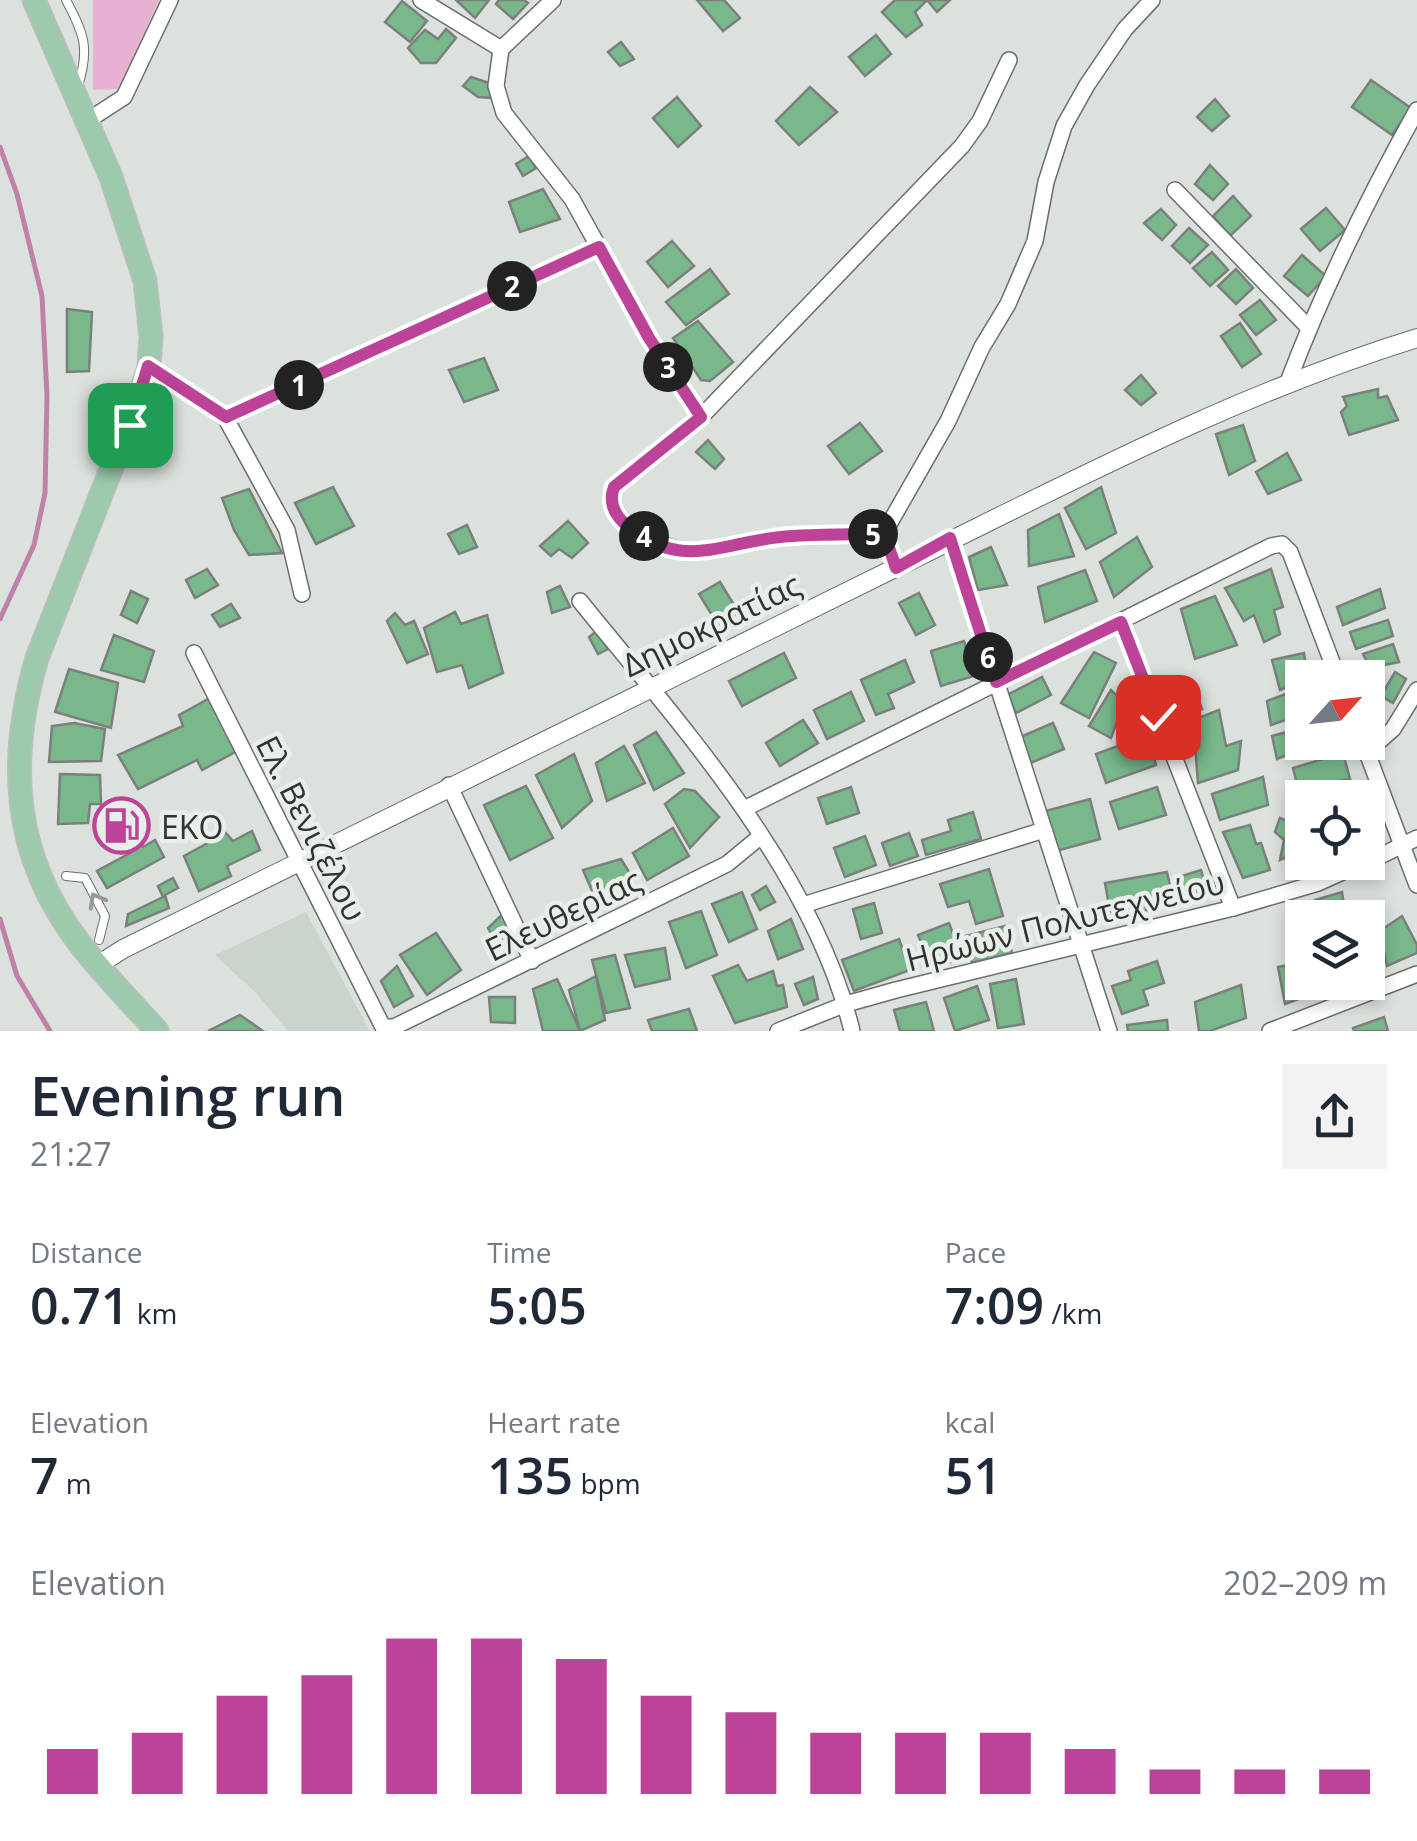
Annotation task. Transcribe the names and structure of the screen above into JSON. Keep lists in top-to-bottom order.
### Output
{
  "streets": {
    "street": [
      "Δημοκρατίας",
      "Ελ. Βενιζέλου",
      "Ελευθερίας",
      "Ηρώων Πολυτεχνείου"
    ]
  },
  "crossings": [
    ["Δημοκρατίας", "Ελ. Βενιζέλου"],
    ["Ελ. Βενιζέλου", "Ελευθερίας"]
  ],
  "places": {
    "fuel station": ["EKO"]
  },
  "north": "top right",
  "page": {
    "pins": [
      "2",
      "3",
      "1",
      "5",
      "4",
      "6"
    ],
    "heading": ["Evening run", "21:27"],
    "stats": [
      ["Distance", "0.71 km"],
      ["Time", "5:05"],
      ["Pace", "7:09 /km"],
      ["Elevation", "7 m"],
      ["Heart rate", "135 bpm"],
      ["kcal", "51"]
    ],
    "chart": ["Elevation", "202–209 m"]
  }
}
